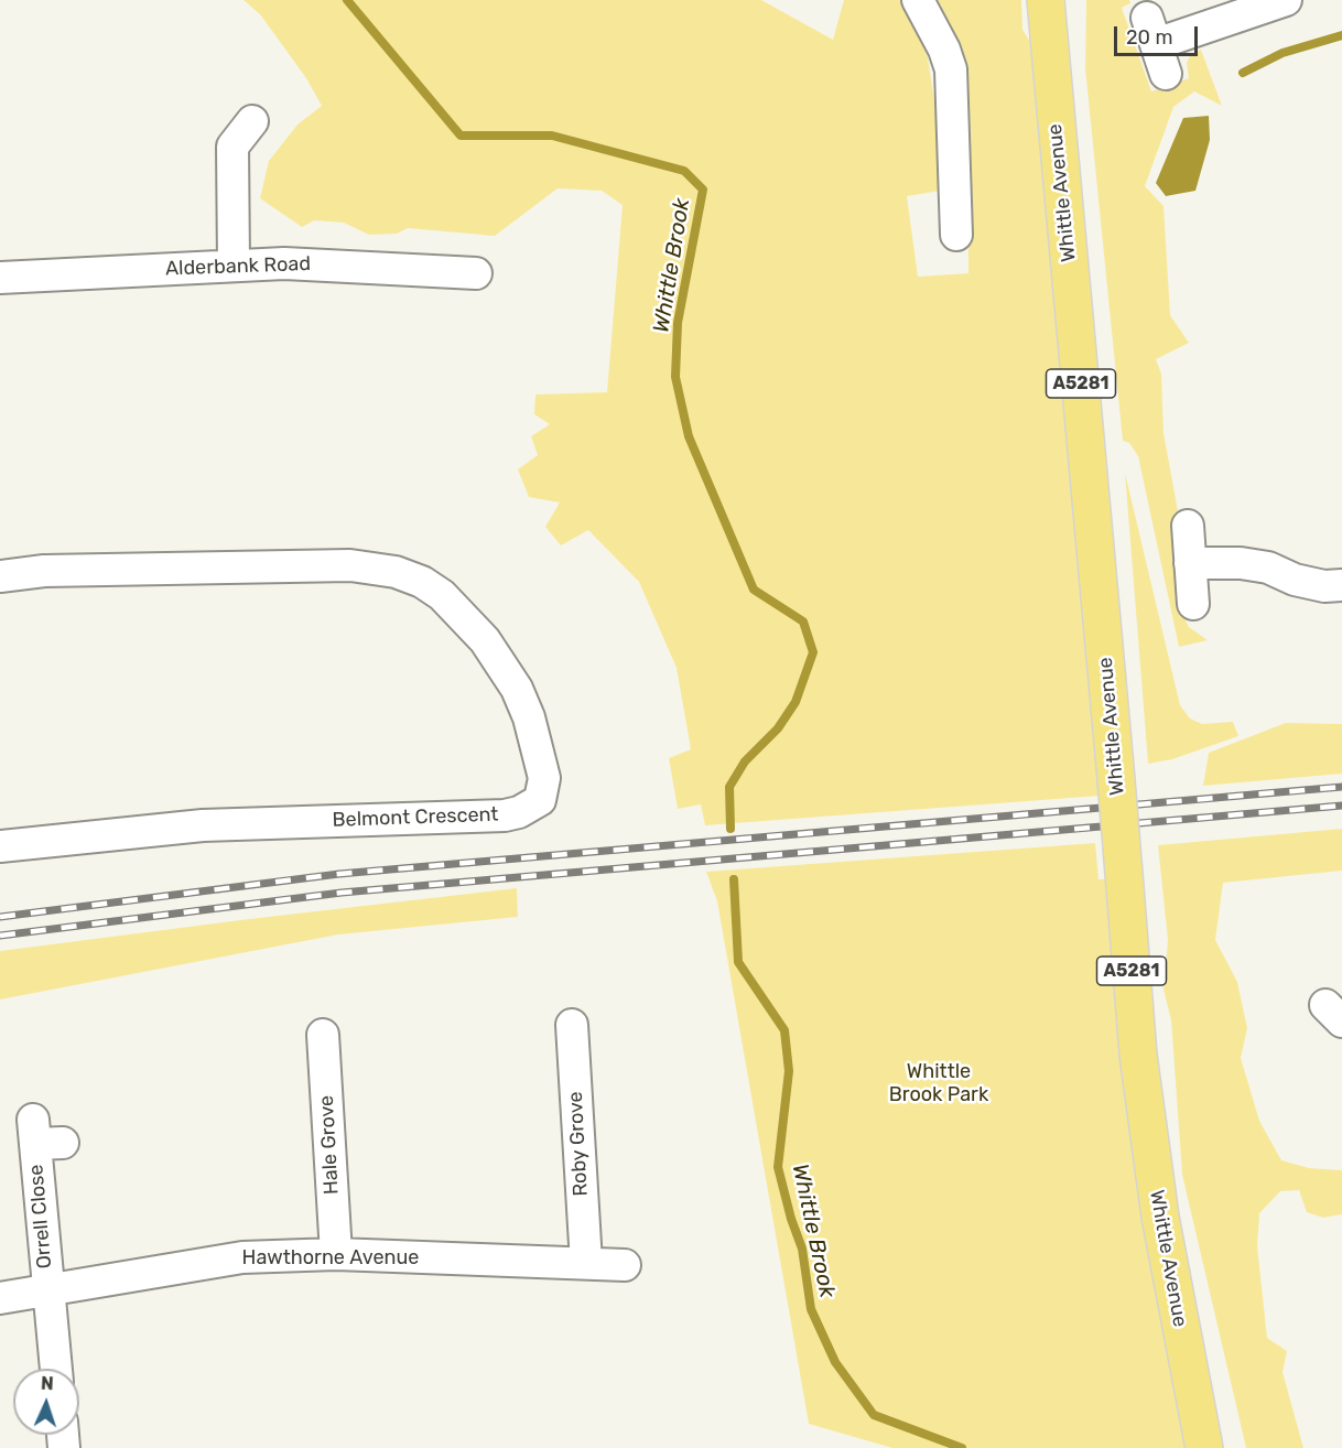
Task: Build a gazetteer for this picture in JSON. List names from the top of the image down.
{
  "streets": {
    "main road": ["Whittle Avenue", "A5281"],
    "street": [
      "Alderbank Road",
      "Belmont Crescent",
      "Roby Grove",
      "Hale Grove",
      "Orrell Close",
      "Hawthorne Avenue"
    ]
  },
  "crossings": [
    ["Roby Grove", "Hawthorne Avenue"],
    ["Hale Grove", "Hawthorne Avenue"],
    ["Orrell Close", "Hawthorne Avenue"]
  ],
  "water": ["Whittle Brook"],
  "parks": ["Whittle Brook Park"],
  "scale_bar": "20 m",
  "north": "top"
}
